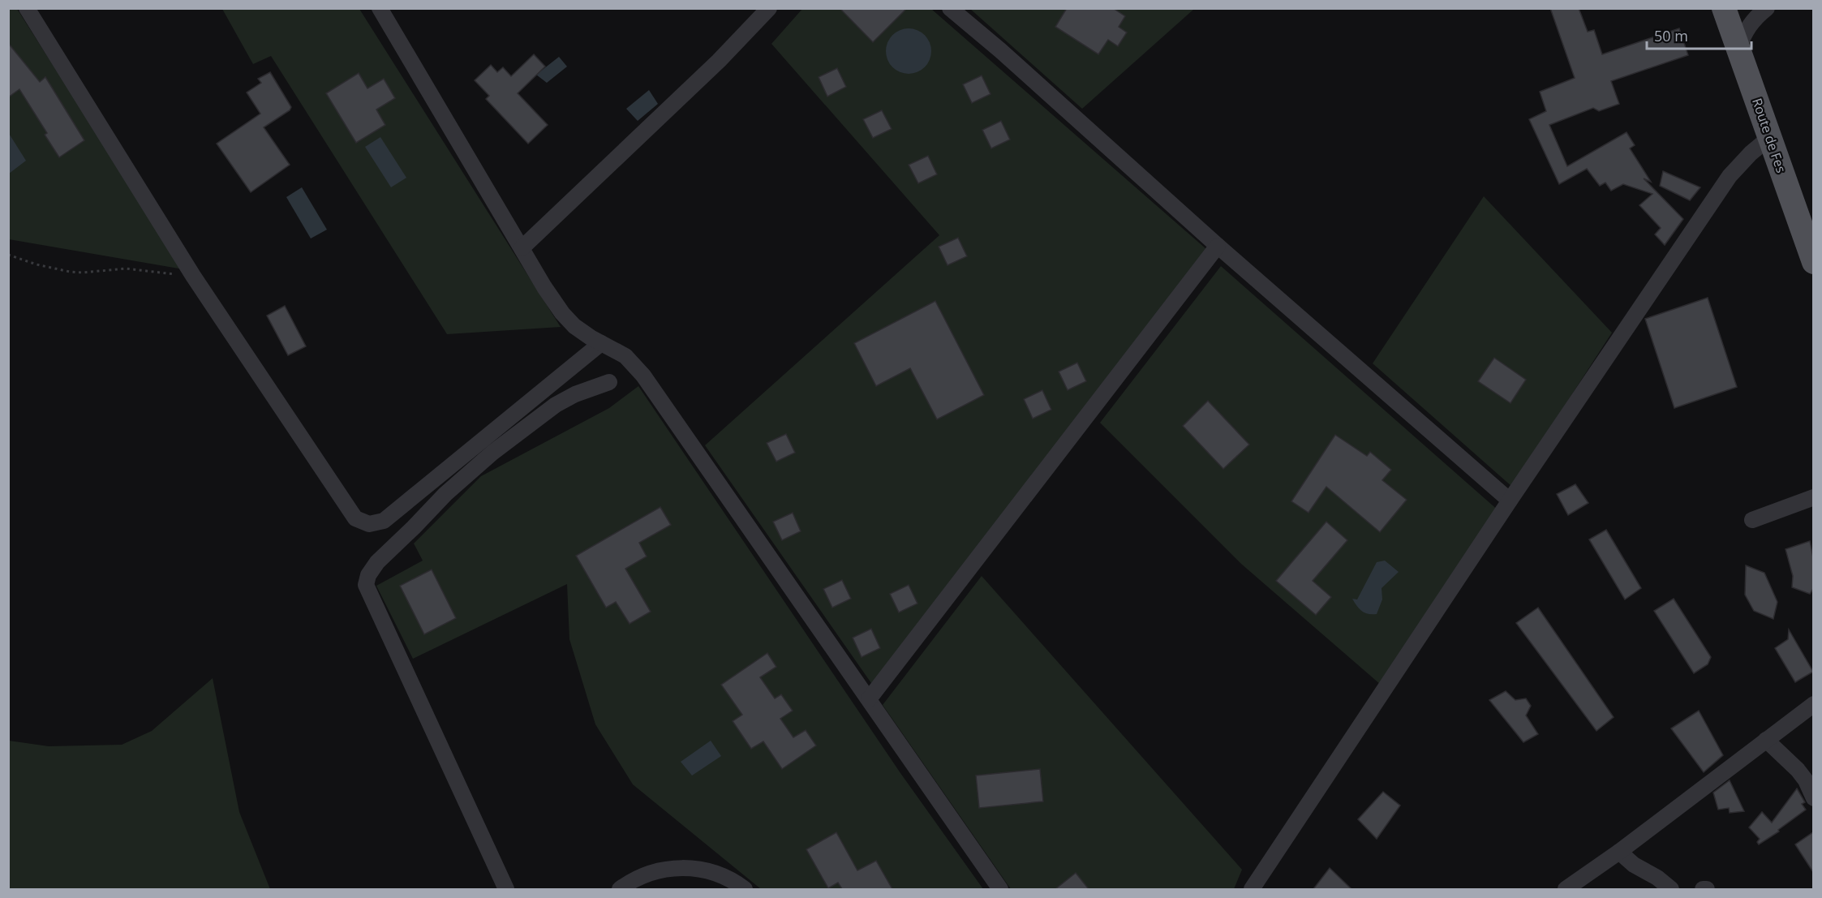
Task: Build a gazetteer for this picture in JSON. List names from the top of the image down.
{
  "streets": {
    "main road": ["Route de Fes"]
  },
  "scale_bar": "50 m"
}
